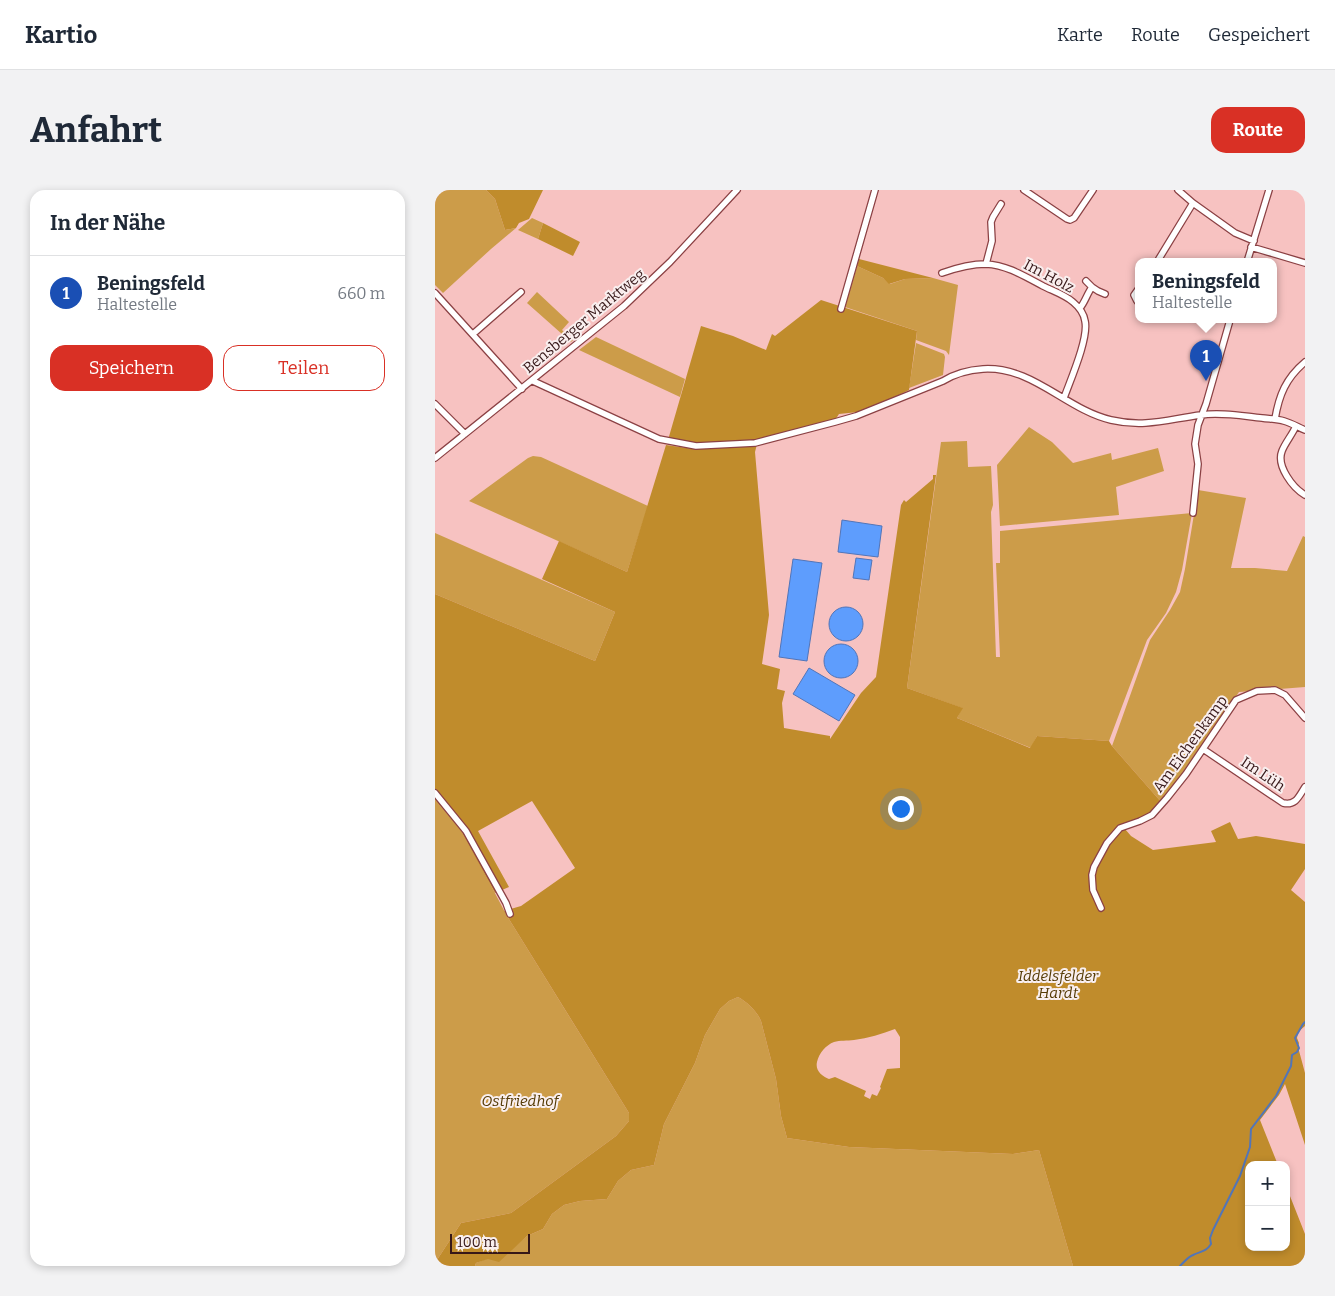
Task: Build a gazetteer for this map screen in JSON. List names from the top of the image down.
{
  "streets": {
    "street": [
      "Im Holz",
      "Bensberger Marktweg",
      "Am Eichenkamp",
      "Im Lüh"
    ]
  },
  "crossings": [
    ["Am Eichenkamp", "Im Lüh"]
  ],
  "parks": ["Iddelsfelder Hardt", "Ostfriedhof"],
  "scale_bar": "100 m",
  "page": {
    "header": "Kartio",
    "nav": ["Karte", "Route", "Gespeichert"],
    "buttons": [
      "Route",
      ["Speichern", "Teilen"]
    ],
    "title": "Anfahrt",
    "heading": "In der Nähe",
    "list": [
      {
        "mark": "1",
        "name": "Beningsfeld",
        "note": "Haltestelle",
        "value": "660 m"
      }
    ],
    "popup": ["Beningsfeld", "Haltestelle"],
    "pins": "1",
    "map_buttons": ["+", "−"],
    "scale": "100 m"
  }
}
